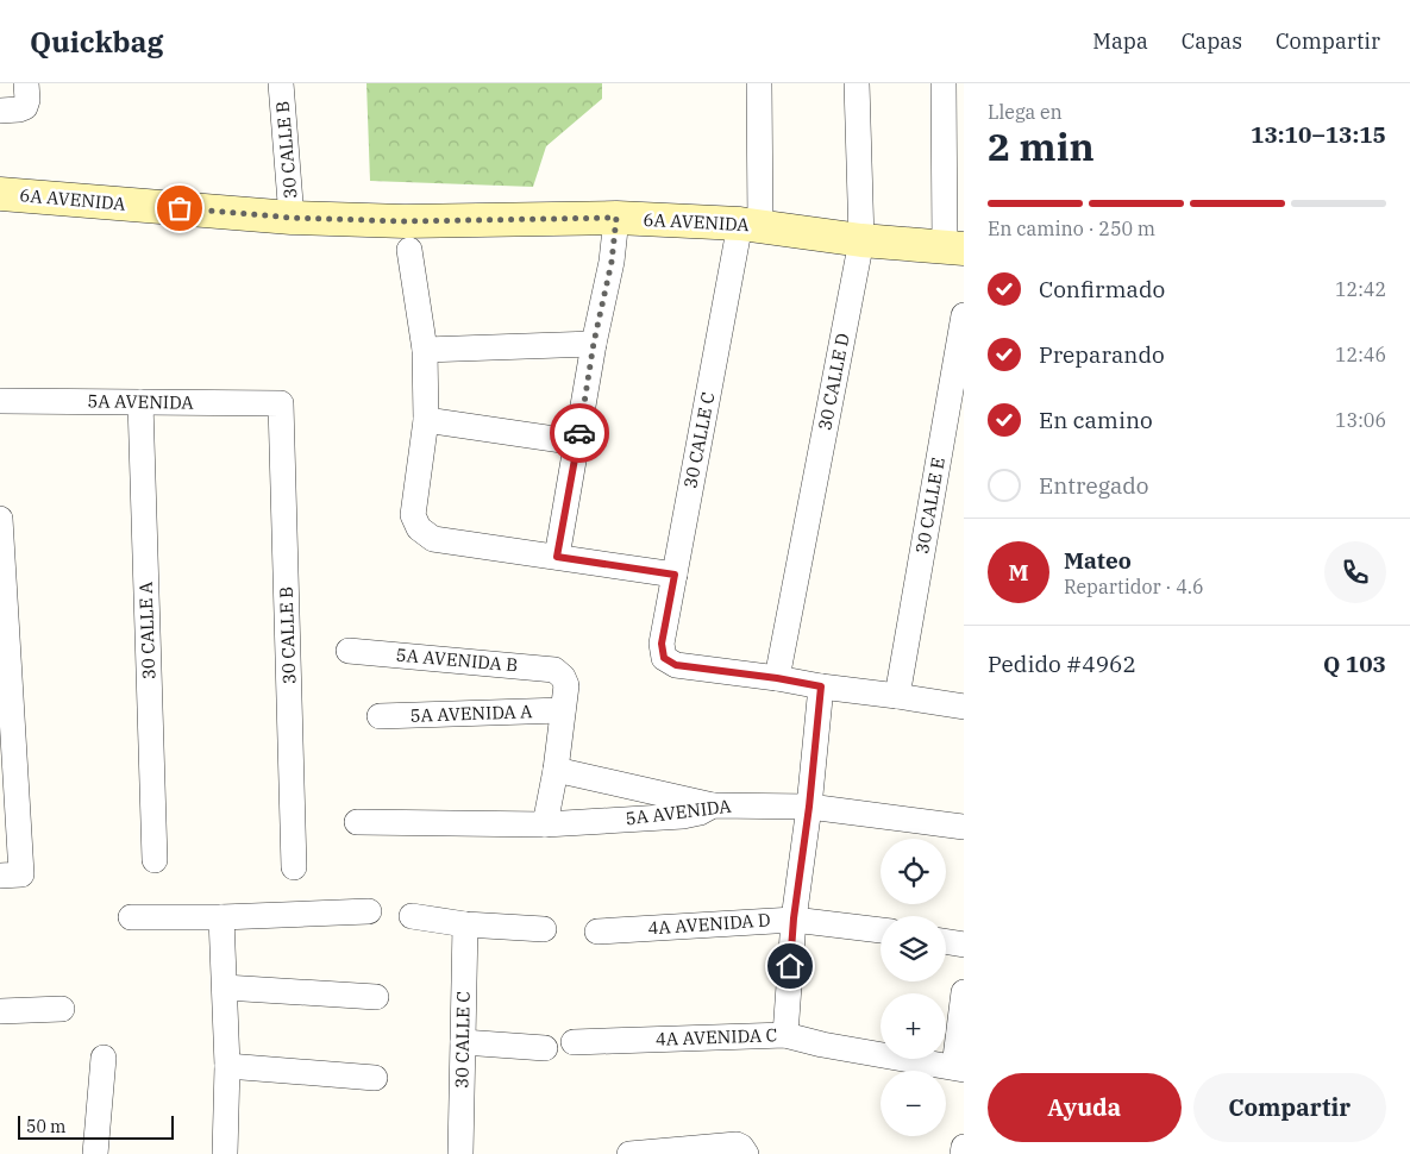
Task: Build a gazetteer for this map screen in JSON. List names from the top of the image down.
{
  "streets": {
    "street": [
      "30 CALLE B",
      "6A AVENIDA",
      "30 CALLE D",
      "5A AVENIDA",
      "30 CALLE C",
      "30 CALLE E",
      "30 CALLE A",
      "5A AVENIDA B",
      "5A AVENIDA A",
      "4A AVENIDA D",
      "4A AVENIDA C"
    ]
  },
  "crossings": [
    ["30 CALLE B", "6A AVENIDA"],
    ["30 CALLE B", "5A AVENIDA"],
    ["6A AVENIDA", "30 CALLE D"],
    ["6A AVENIDA", "30 CALLE C"],
    ["30 CALLE D", "30 CALLE C"],
    ["5A AVENIDA", "30 CALLE A"],
    ["5A AVENIDA B", "5A AVENIDA A"]
  ],
  "scale_bar": "50 m",
  "page": {
    "header": "Quickbag",
    "nav": ["Mapa", "Capas", "Compartir"],
    "heading": ["2 min", "Llega en", "13:10–13:15"],
    "panel": [
      "Mateo",
      "Repartidor · 4.6",
      "Pedido #4962",
      "Q 103"
    ],
    "bar": "En camino · 250 m",
    "list": [
      ["Confirmado", "12:42"],
      ["Preparando", "12:46"],
      ["En camino", "13:06"],
      "Entregado"
    ],
    "round": "M",
    "map_buttons": ["+", "−"],
    "buttons": ["Ayuda", "Compartir"],
    "scale": "50 m"
  }
}
